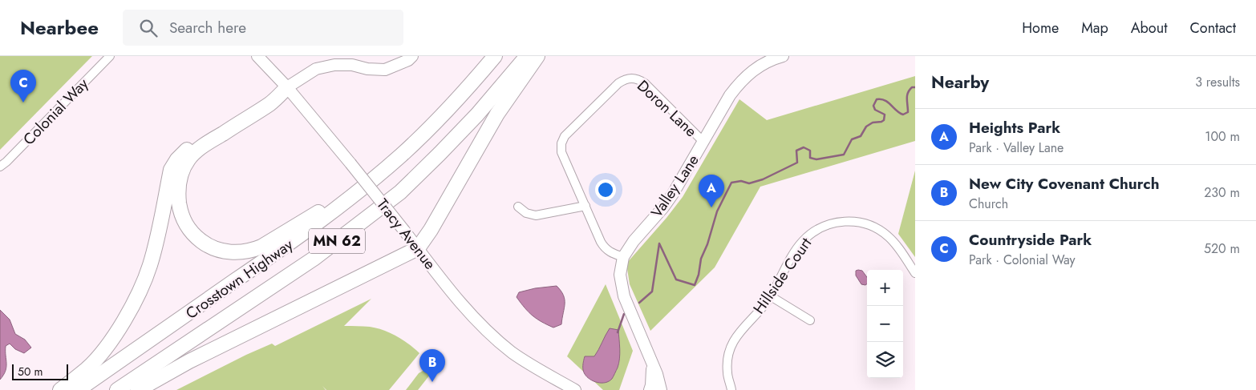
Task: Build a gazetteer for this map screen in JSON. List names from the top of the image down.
{
  "streets": {
    "highway": ["MN 62", "Crosstown Highway"],
    "street": [
      "Doron Lane",
      "Colonial Way",
      "Valley Lane",
      "Tracy Avenue",
      "Hillside Court"
    ]
  },
  "crossings": [
    ["Doron Lane", "Valley Lane"]
  ],
  "scale_bar": "50 m",
  "page": {
    "header": "Nearbee",
    "search": "Search here",
    "nav": [
      "Home",
      "Map",
      "About",
      "Contact"
    ],
    "heading": ["Nearby", "3 results"],
    "pins": ["C", "A", "B"],
    "list": [
      {
        "mark": "A",
        "name": "Heights Park",
        "note": "Park · Valley Lane",
        "value": "100 m"
      },
      {
        "mark": "B",
        "name": "New City Covenant Church",
        "note": "Church",
        "value": "230 m"
      },
      {
        "mark": "C",
        "name": "Countryside Park",
        "note": "Park · Colonial Way",
        "value": "520 m"
      }
    ],
    "map_buttons": ["+", "−"],
    "scale": "50 m"
  }
}
